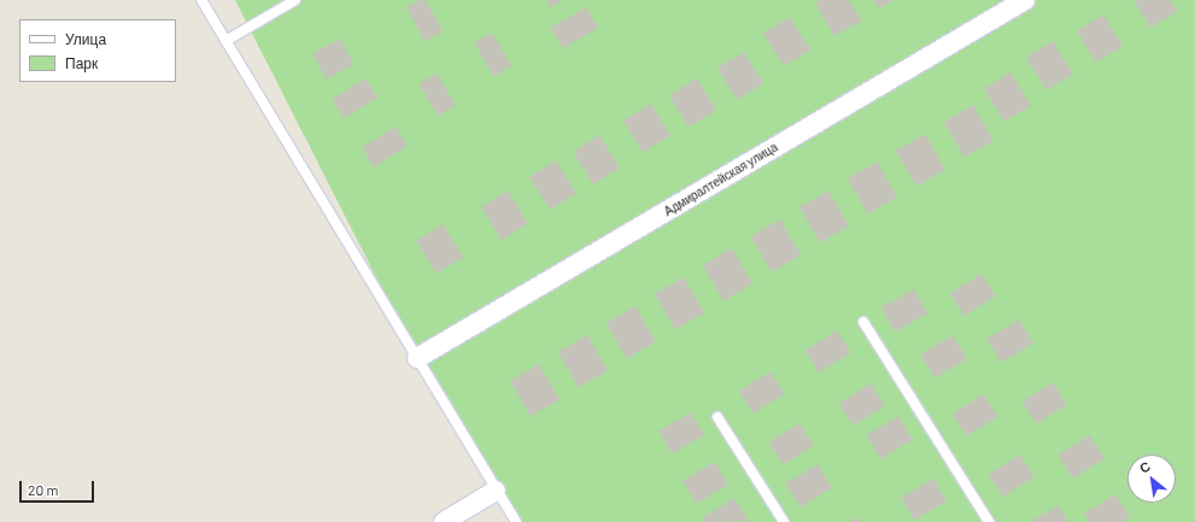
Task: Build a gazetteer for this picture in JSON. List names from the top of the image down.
{
  "streets": {
    "street": ["Адмиралтейская улица"]
  },
  "legend": ["Улица", "Парк"],
  "scale_bar": "20 m",
  "north": "top left"
}
